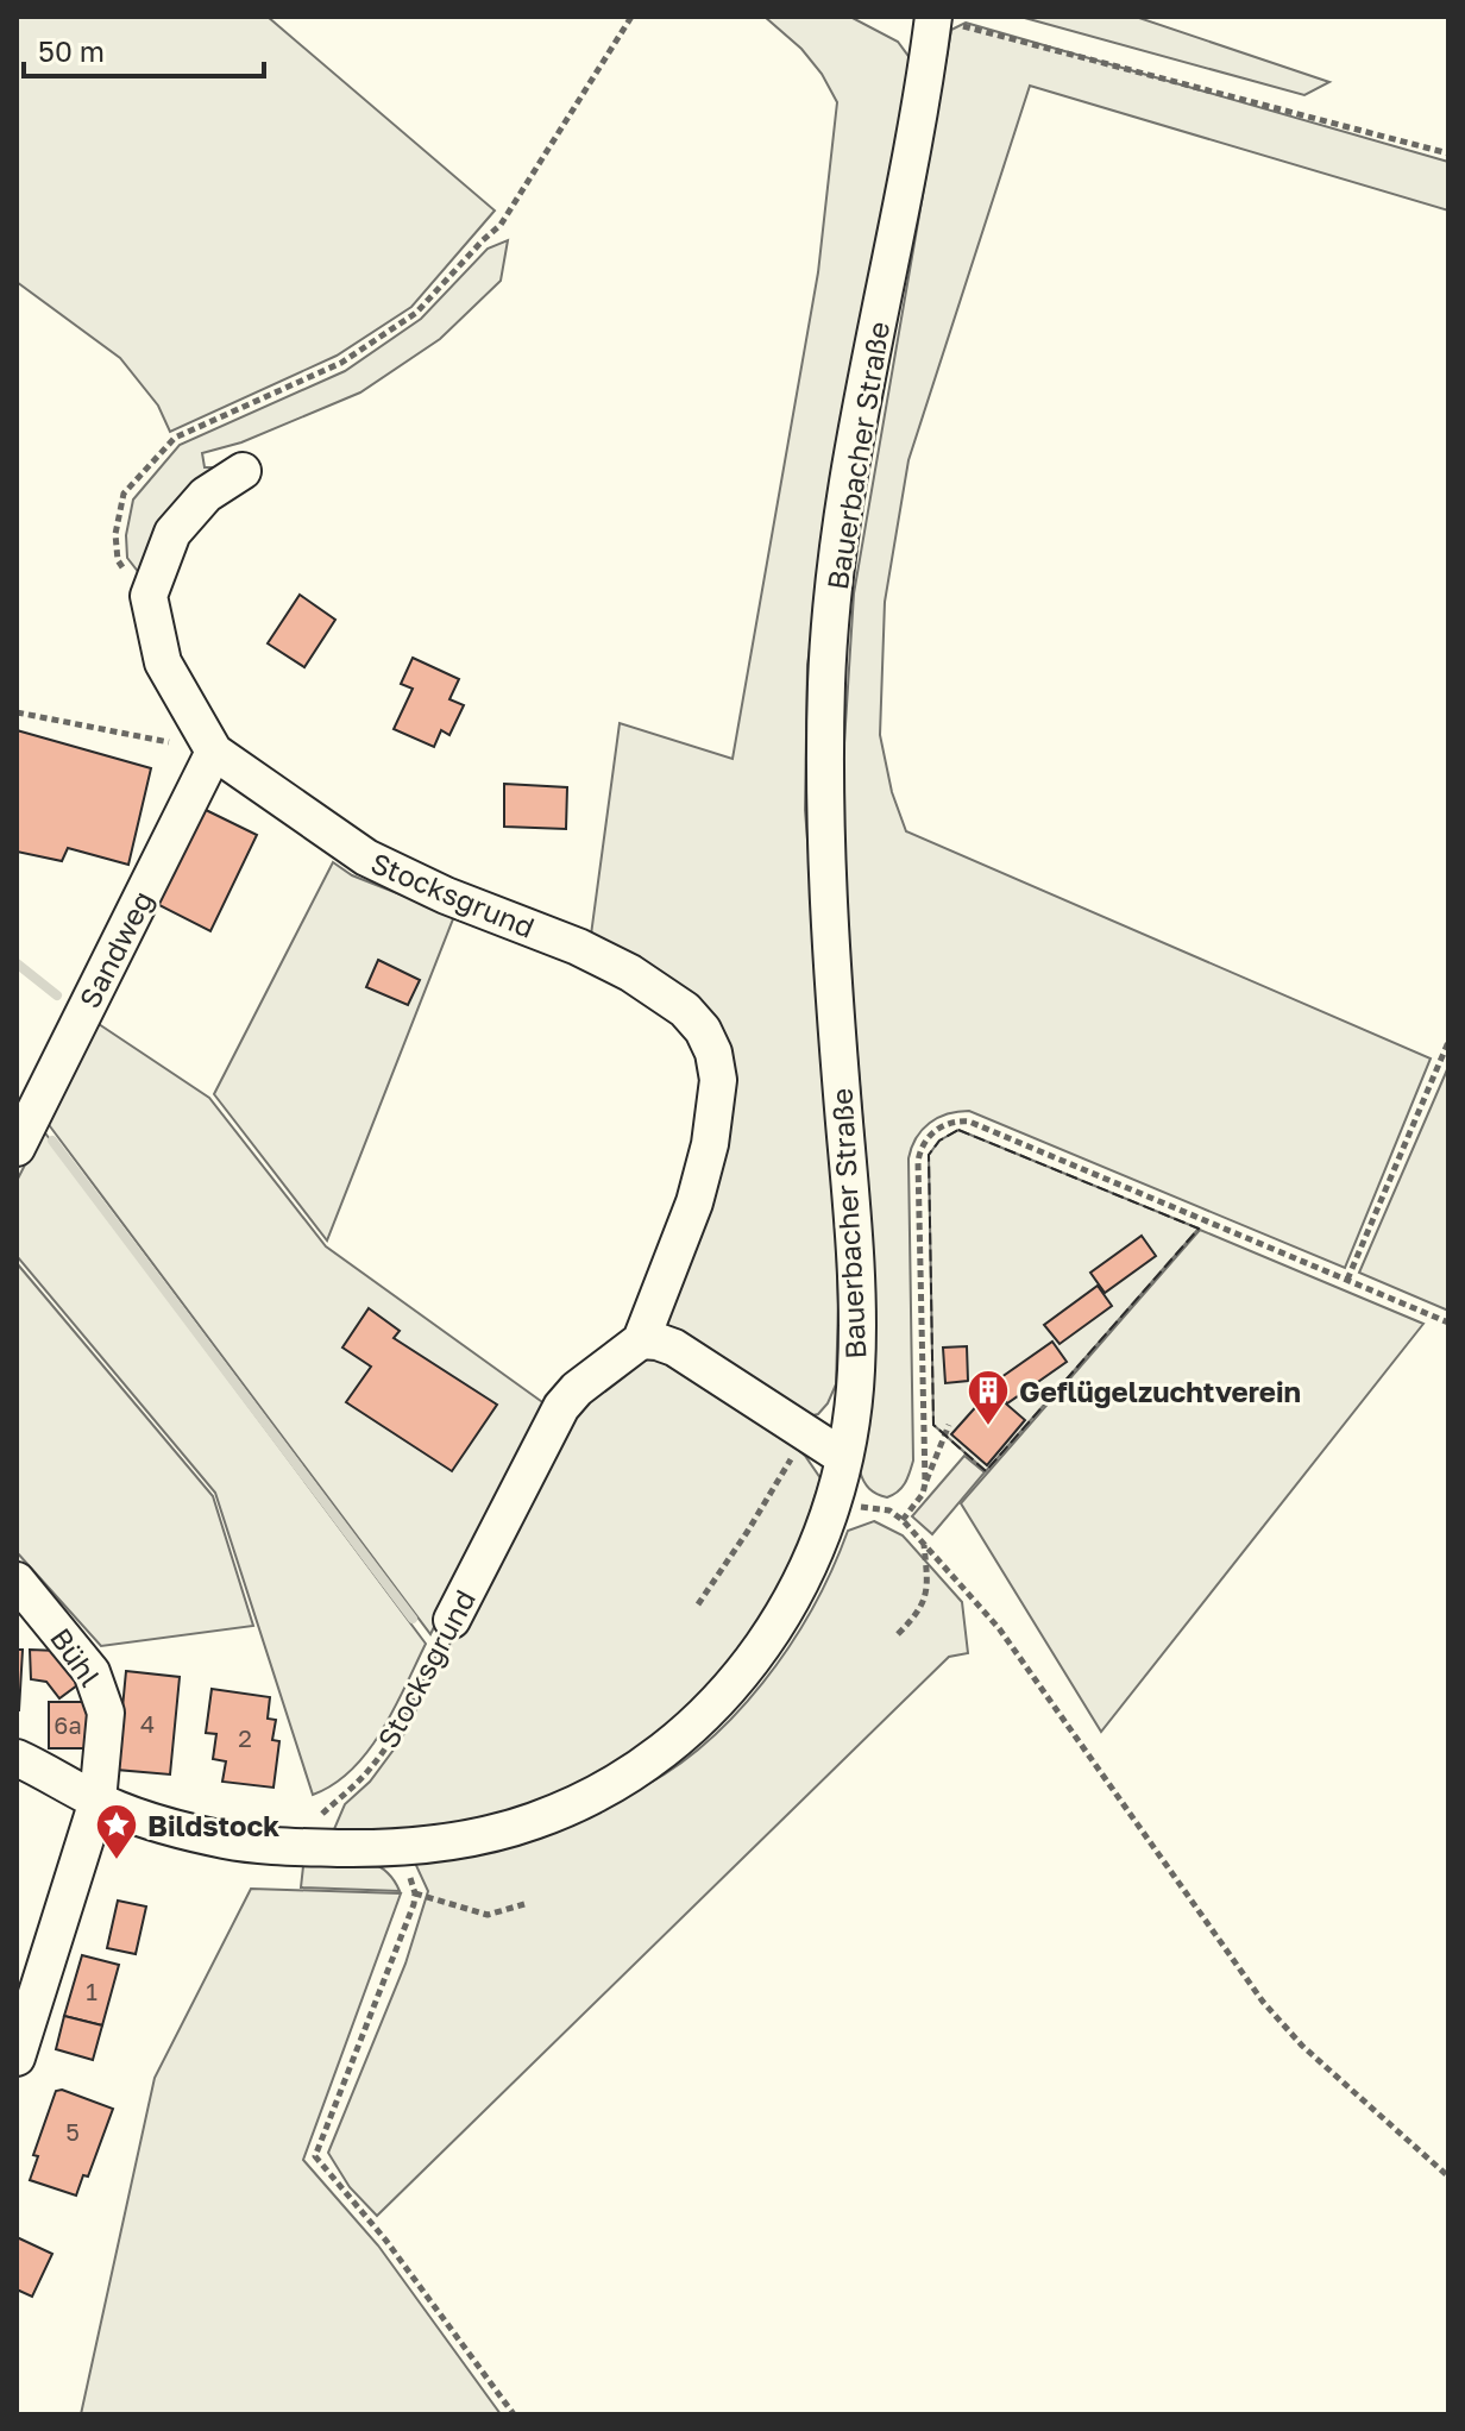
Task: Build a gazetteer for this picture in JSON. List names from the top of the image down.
{
  "streets": {
    "street": [
      "Bauerbacher Straße",
      "Stocksgrund",
      "Sandweg",
      "Bühl"
    ]
  },
  "crossings": [
    ["Bauerbacher Straße", "Stocksgrund"],
    ["Bauerbacher Straße", "Bühl"],
    ["Stocksgrund", "Sandweg"]
  ],
  "places": {
    "building": ["Geflügelzuchtverein"],
    "place": ["Bildstock"]
  },
  "house_numbers": [
    "4",
    "6a",
    "2",
    "1",
    "5"
  ],
  "scale_bar": "50 m"
}
